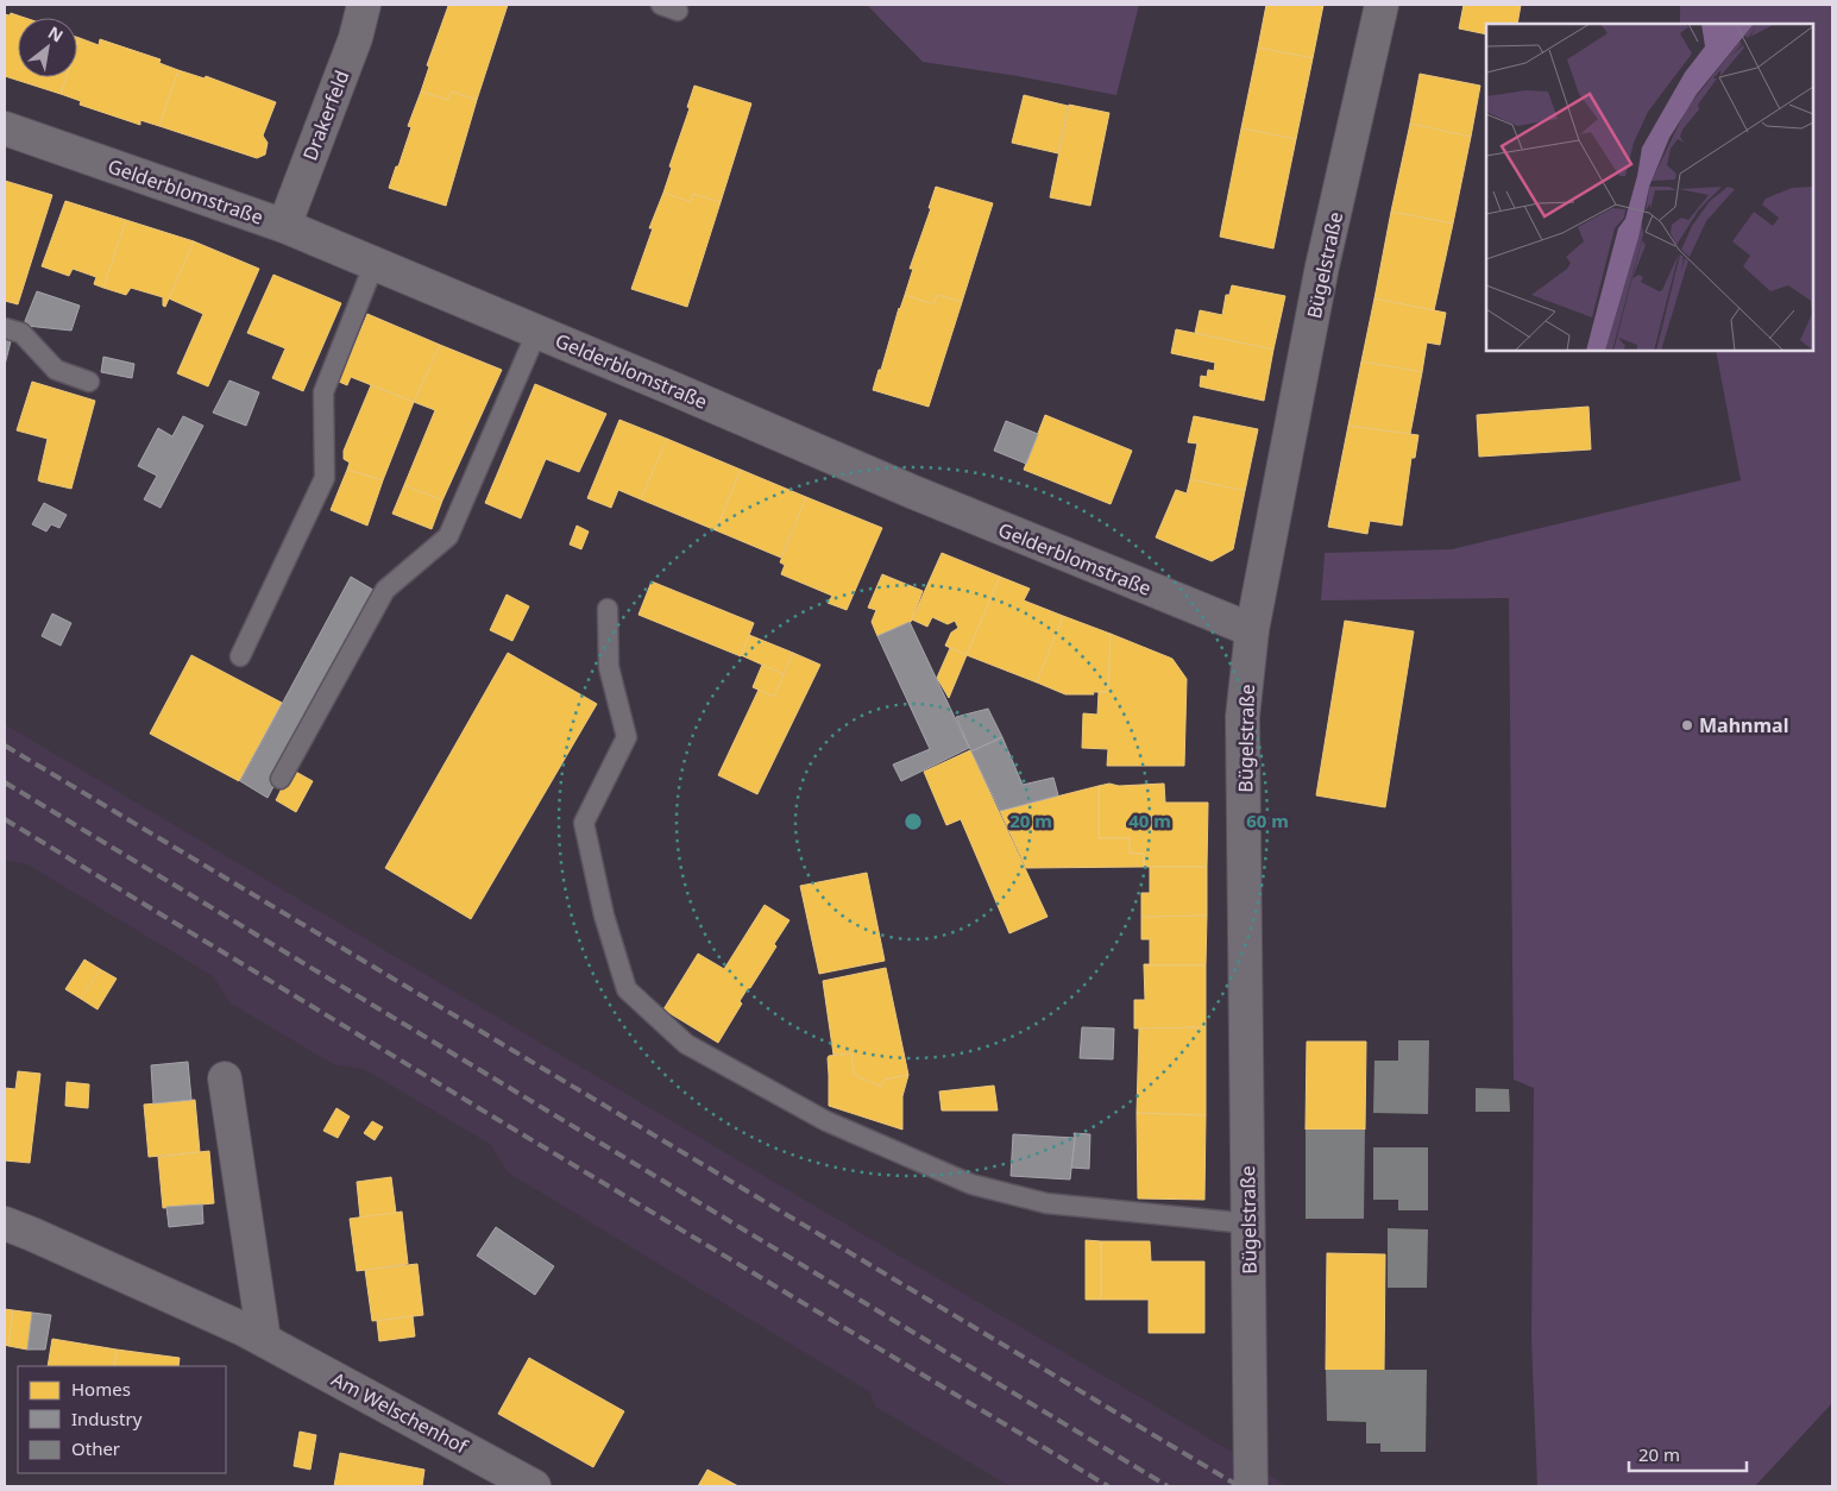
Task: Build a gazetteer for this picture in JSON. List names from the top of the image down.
{
  "streets": {
    "street": [
      "Drakerfeld",
      "Gelderblomstraße",
      "Bügelstraße",
      "Am Welschenhof"
    ]
  },
  "crossings": [
    ["Drakerfeld", "Gelderblomstraße"],
    ["Gelderblomstraße", "Bügelstraße"]
  ],
  "places": ["Mahnmal"],
  "legend": ["Homes", "Industry", "Other"],
  "scale_bar": "20 m",
  "north": "top right",
  "rings": ["20 m", "40 m", "60 m"]
}
